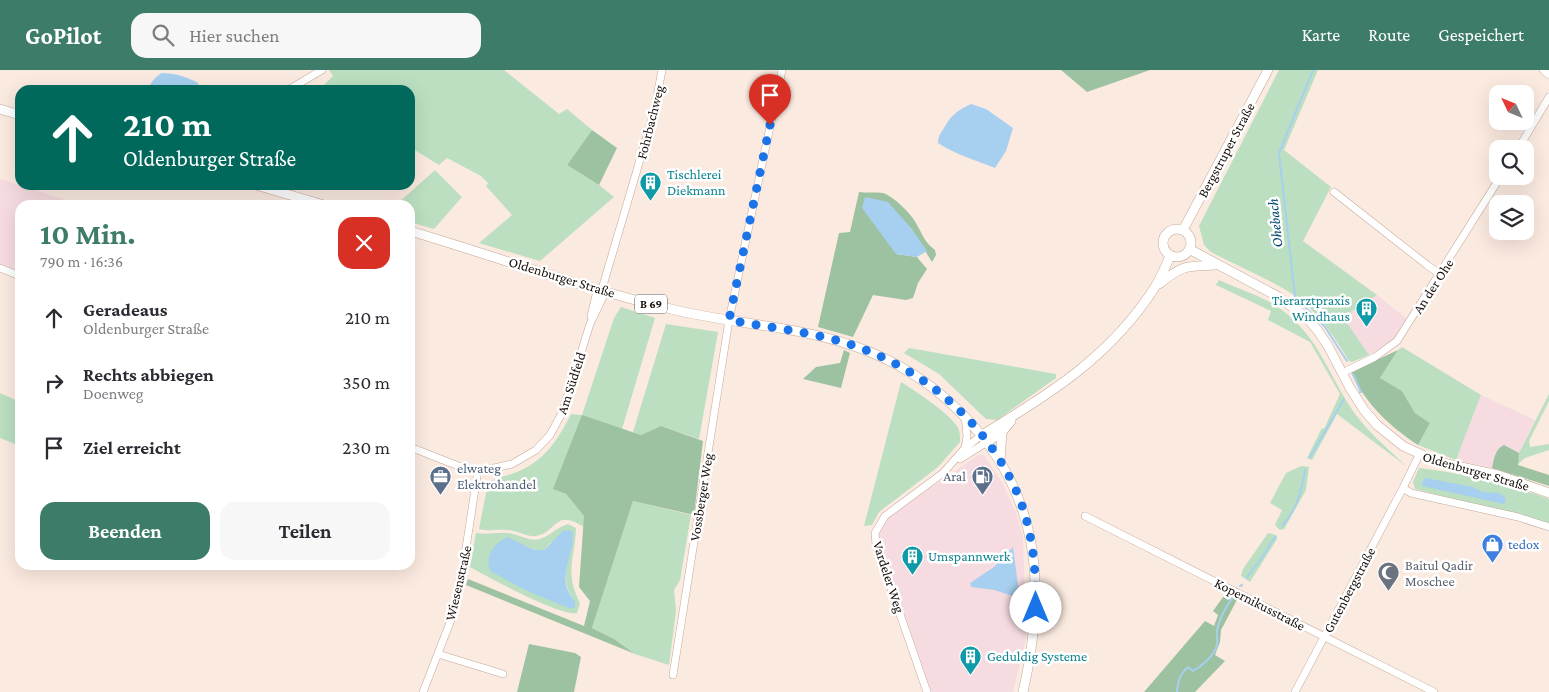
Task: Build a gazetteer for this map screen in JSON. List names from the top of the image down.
{
  "streets": {
    "main road": ["Bergstruper Straße", "Oldenburger Straße", "B 69"],
    "street": [
      "Fohrbachweg",
      "An der Ohe",
      "Am Südfeld",
      "Vossberger Weg",
      "Vardeler Weg",
      "Wiesenstraße",
      "Gutenbergstraße",
      "Kopernikusstraße"
    ]
  },
  "crossings": [
    ["Fohrbachweg", "Oldenburger Straße"],
    ["Fohrbachweg", "Am Südfeld"],
    ["Bergstruper Straße", "Oldenburger Straße"],
    ["Oldenburger Straße", "An der Ohe"],
    ["Oldenburger Straße", "B 69"],
    ["Oldenburger Straße", "Am Südfeld"],
    ["Oldenburger Straße", "Vossberger Weg"],
    ["Oldenburger Straße", "Vardeler Weg"],
    ["Oldenburger Straße", "Gutenbergstraße"],
    ["B 69", "Vardeler Weg"],
    ["Am Südfeld", "Wiesenstraße"],
    ["Gutenbergstraße", "Kopernikusstraße"]
  ],
  "water": ["Ohebach"],
  "places": {
    "building": [
      "Tischlerei Diekmann",
      "Tierarztpraxis Windhaus",
      "Umspannwerk",
      "Geduldig Systeme"
    ],
    "office": ["elwateg Elektrohandel"],
    "fuel station": ["Aral"],
    "shop": ["tedox"],
    "mosque": ["Baitul Qadir Moschee"]
  },
  "north": "top left",
  "page": {
    "header": "GoPilot",
    "search": "Hier suchen",
    "nav": ["Karte", "Route", "Gespeichert"],
    "turn": ["210 m", "Oldenburger Straße"],
    "heading": ["10 Min.", "790 m · 16:36"],
    "list": [
      {
        "name": "Geradeaus",
        "note": "Oldenburger Straße",
        "value": "210 m"
      },
      {
        "name": "Rechts abbiegen",
        "note": "Doenweg",
        "value": "350 m"
      },
      {
        "name": "Ziel erreicht",
        "value": "230 m"
      }
    ],
    "buttons": ["Beenden", "Teilen"]
  }
}
